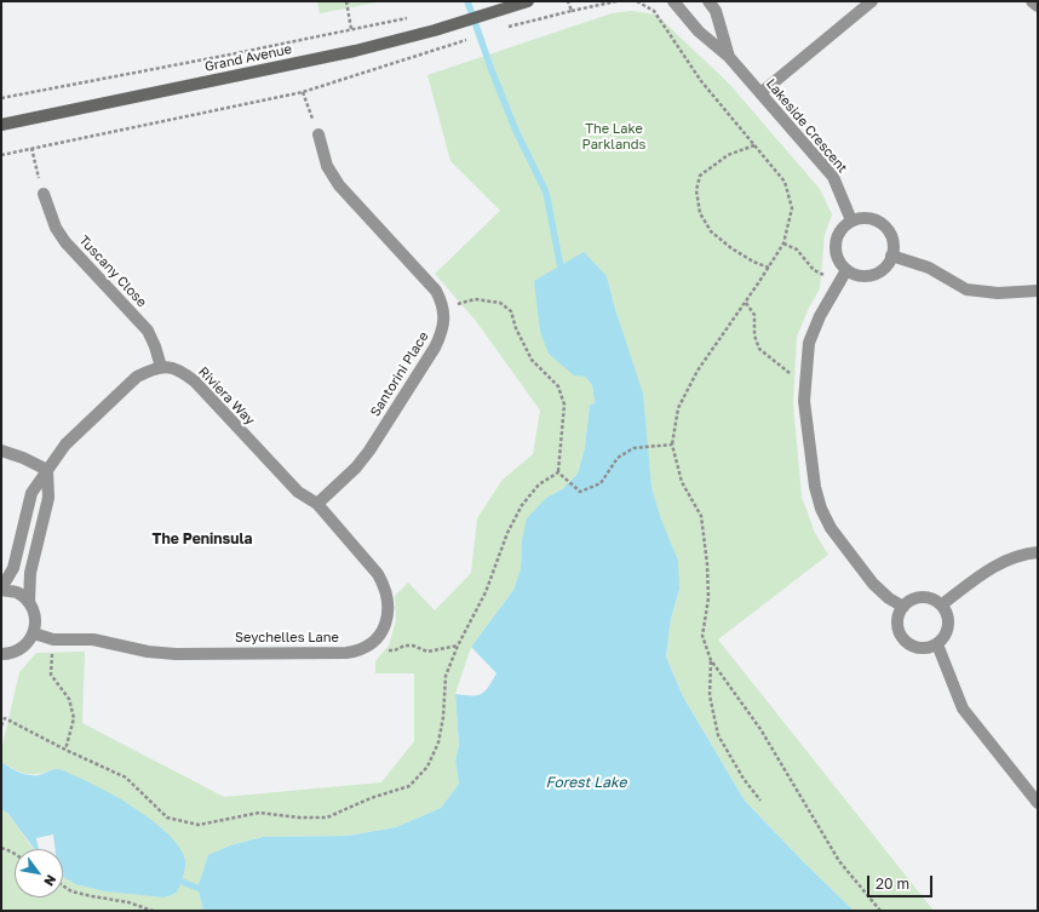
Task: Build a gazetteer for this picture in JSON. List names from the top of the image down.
{
  "streets": {
    "street": [
      "Grand Avenue",
      "Lakeside Crescent",
      "Tuscany Close",
      "Santorini Place",
      "Riviera Way",
      "Seychelles Lane"
    ]
  },
  "crossings": [
    ["Tuscany Close", "Riviera Way"],
    ["Santorini Place", "Riviera Way"],
    ["Santorini Place", "Seychelles Lane"],
    ["Riviera Way", "Seychelles Lane"]
  ],
  "districts": ["The Peninsula"],
  "water": ["Forest Lake"],
  "parks": ["The Lake Parklands"],
  "scale_bar": "20 m",
  "north": "bottom right"
}
